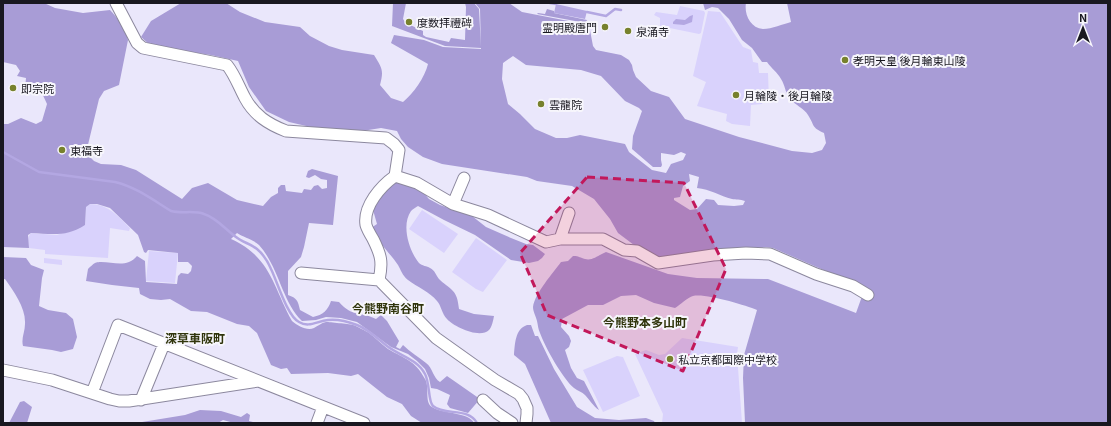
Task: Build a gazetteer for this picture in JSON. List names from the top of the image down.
{
  "districts": ["今熊野南谷町", "今熊野本多山町", "深草車阪町"],
  "places": [
    "度数拝禮碑",
    "霊明殿唐門",
    "泉涌寺",
    "孝明天皇 後月輪東山陵",
    "即宗院",
    "月輪陵・後月輪陵",
    "雲龍院",
    "東福寺",
    "私立京都国際中学校"
  ],
  "north": "top"
}
